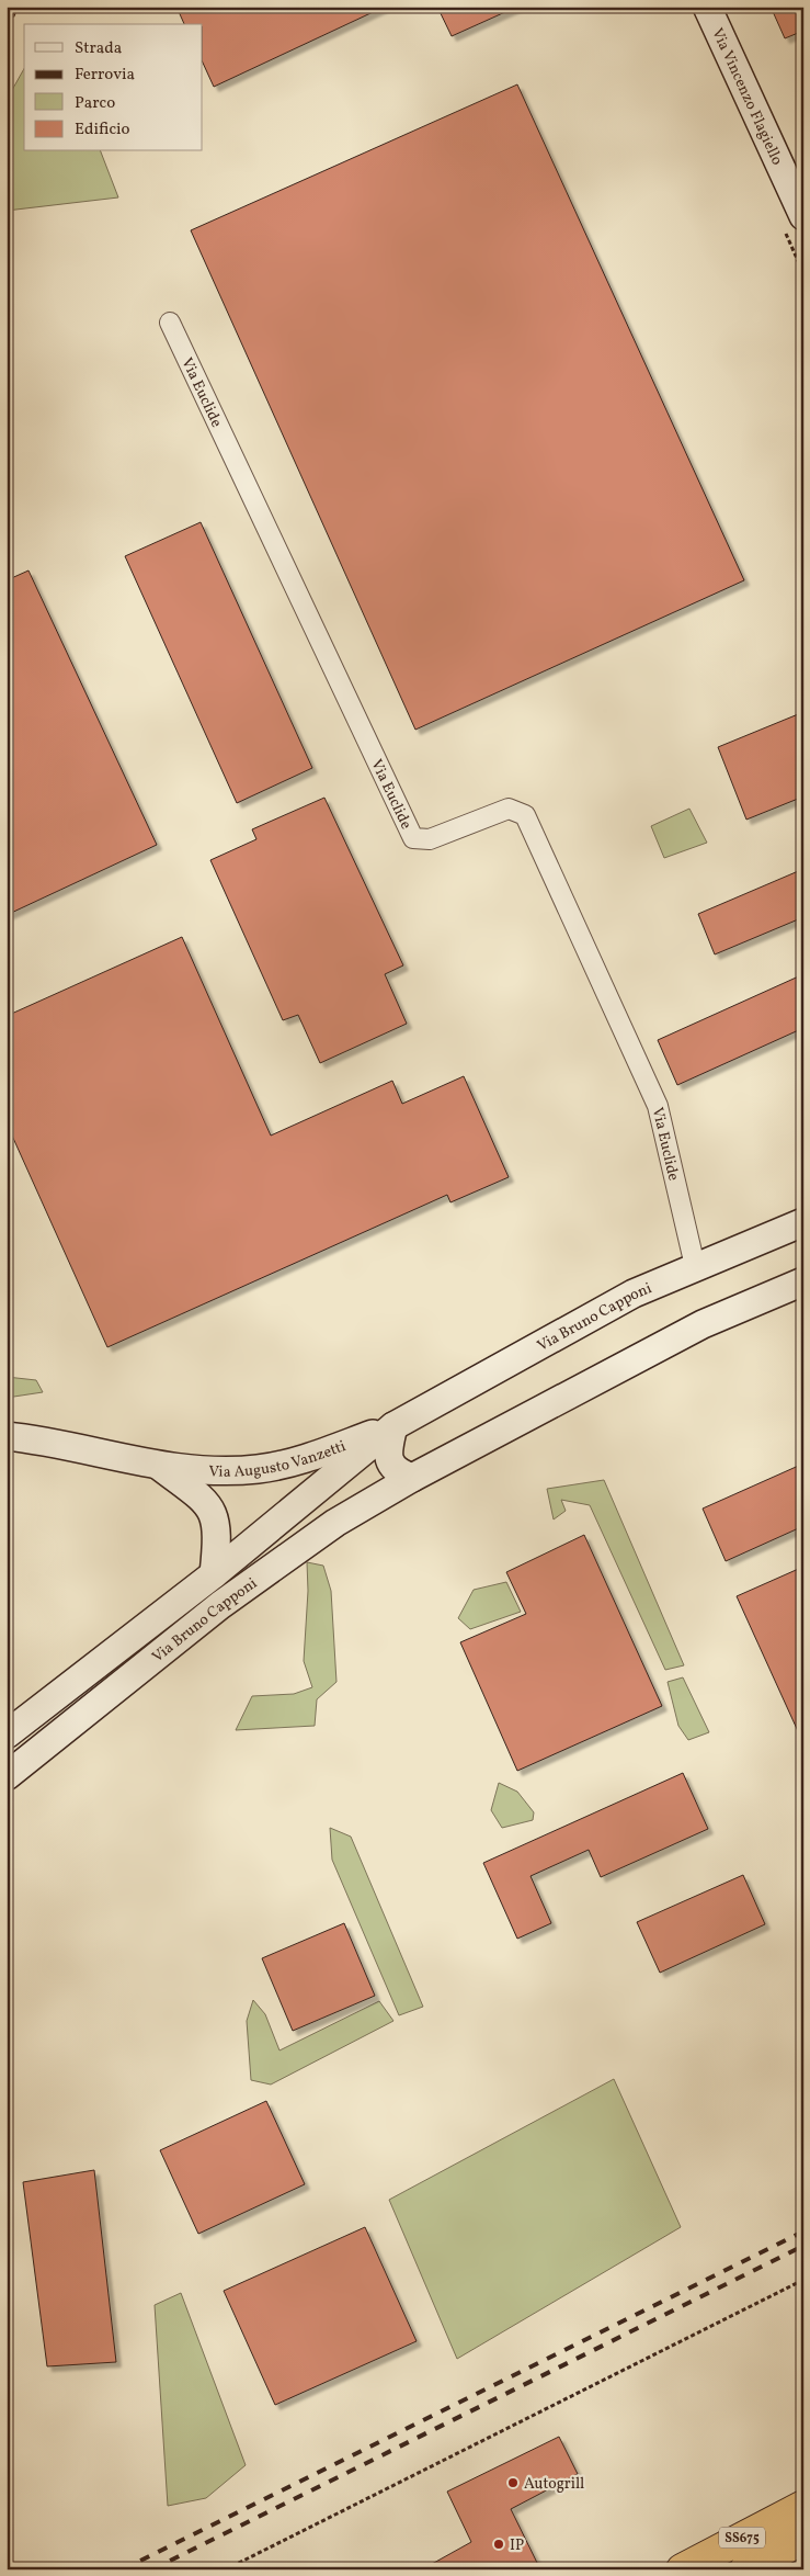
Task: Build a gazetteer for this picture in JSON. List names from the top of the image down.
{
  "streets": {
    "highway": ["SS675"],
    "main road": ["Via Vincenzo Flagiello", "Via Bruno Capponi", "Via Augusto Vanzetti"],
    "street": ["Via Euclide"]
  },
  "crossings": [
    ["Via Euclide", "Via Bruno Capponi"],
    ["Via Bruno Capponi", "Via Augusto Vanzetti"]
  ],
  "places": ["Autogrill", "IP"],
  "legend": [
    "Strada",
    "Ferrovia",
    "Parco",
    "Edificio"
  ]
}
